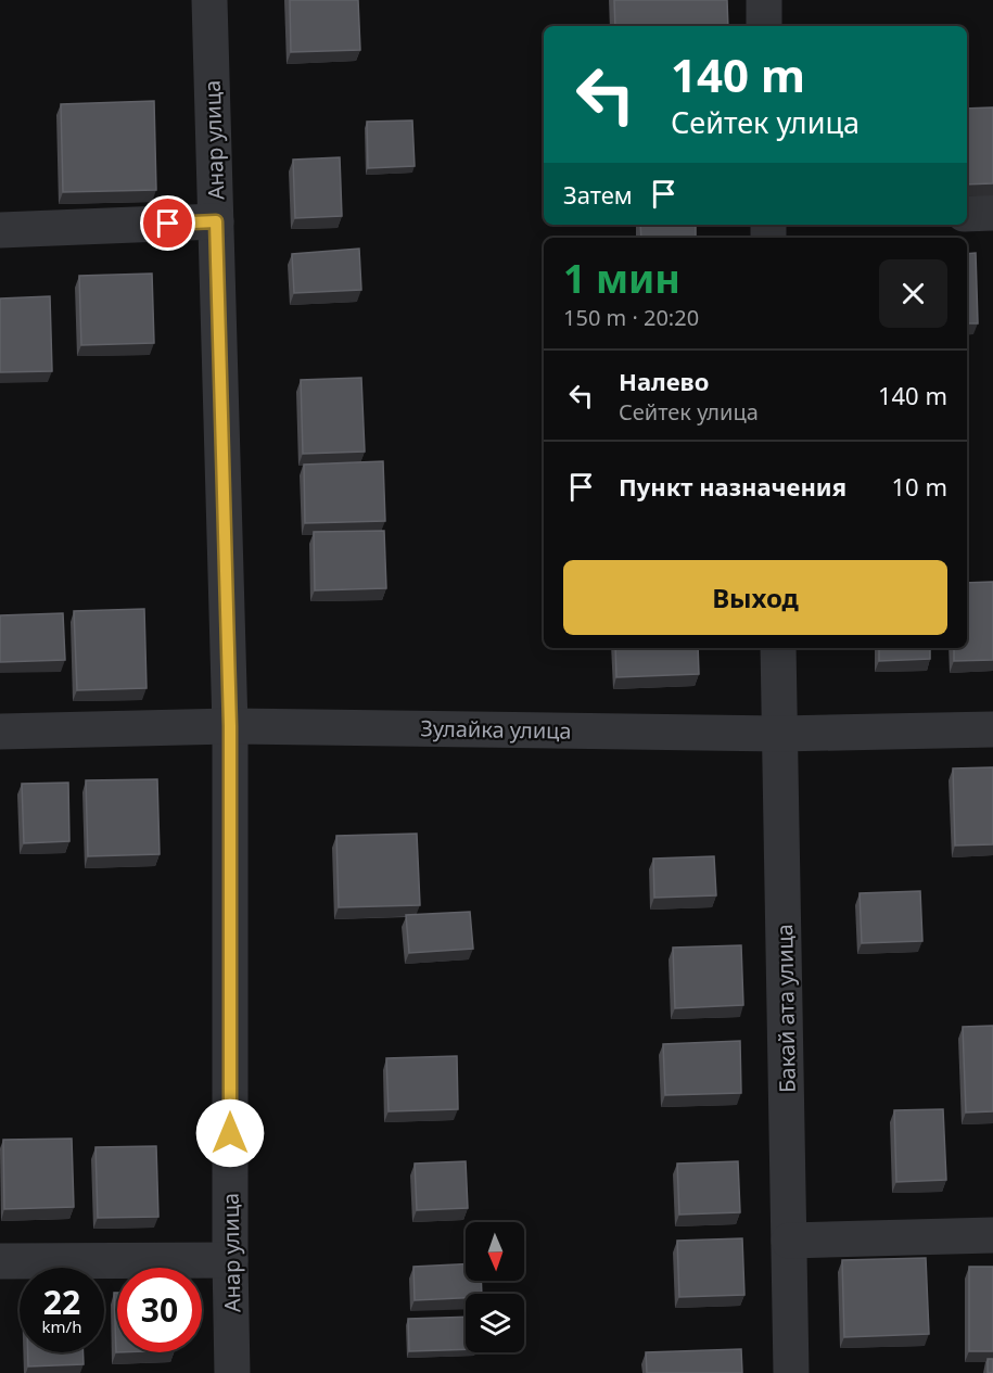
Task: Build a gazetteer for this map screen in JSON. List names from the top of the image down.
{
  "streets": {
    "street": ["Анар улица", "Зулайка улица", "Бакай ата улица"]
  },
  "crossings": [
    ["Анар улица", "Зулайка улица"],
    ["Зулайка улица", "Бакай ата улица"]
  ],
  "north": "bottom",
  "page": {
    "turn": ["140 m", "Сейтек улица"],
    "then": "Затем",
    "heading": ["1 мин", "150 m · 20:20"],
    "list": [
      {
        "name": "Налево",
        "note": "Сейтек улица",
        "value": "140 m"
      },
      {
        "name": "Пункт назначения",
        "value": "10 m"
      }
    ],
    "buttons": "Выход",
    "speed": "22 km/h",
    "limit": "30"
  }
}
